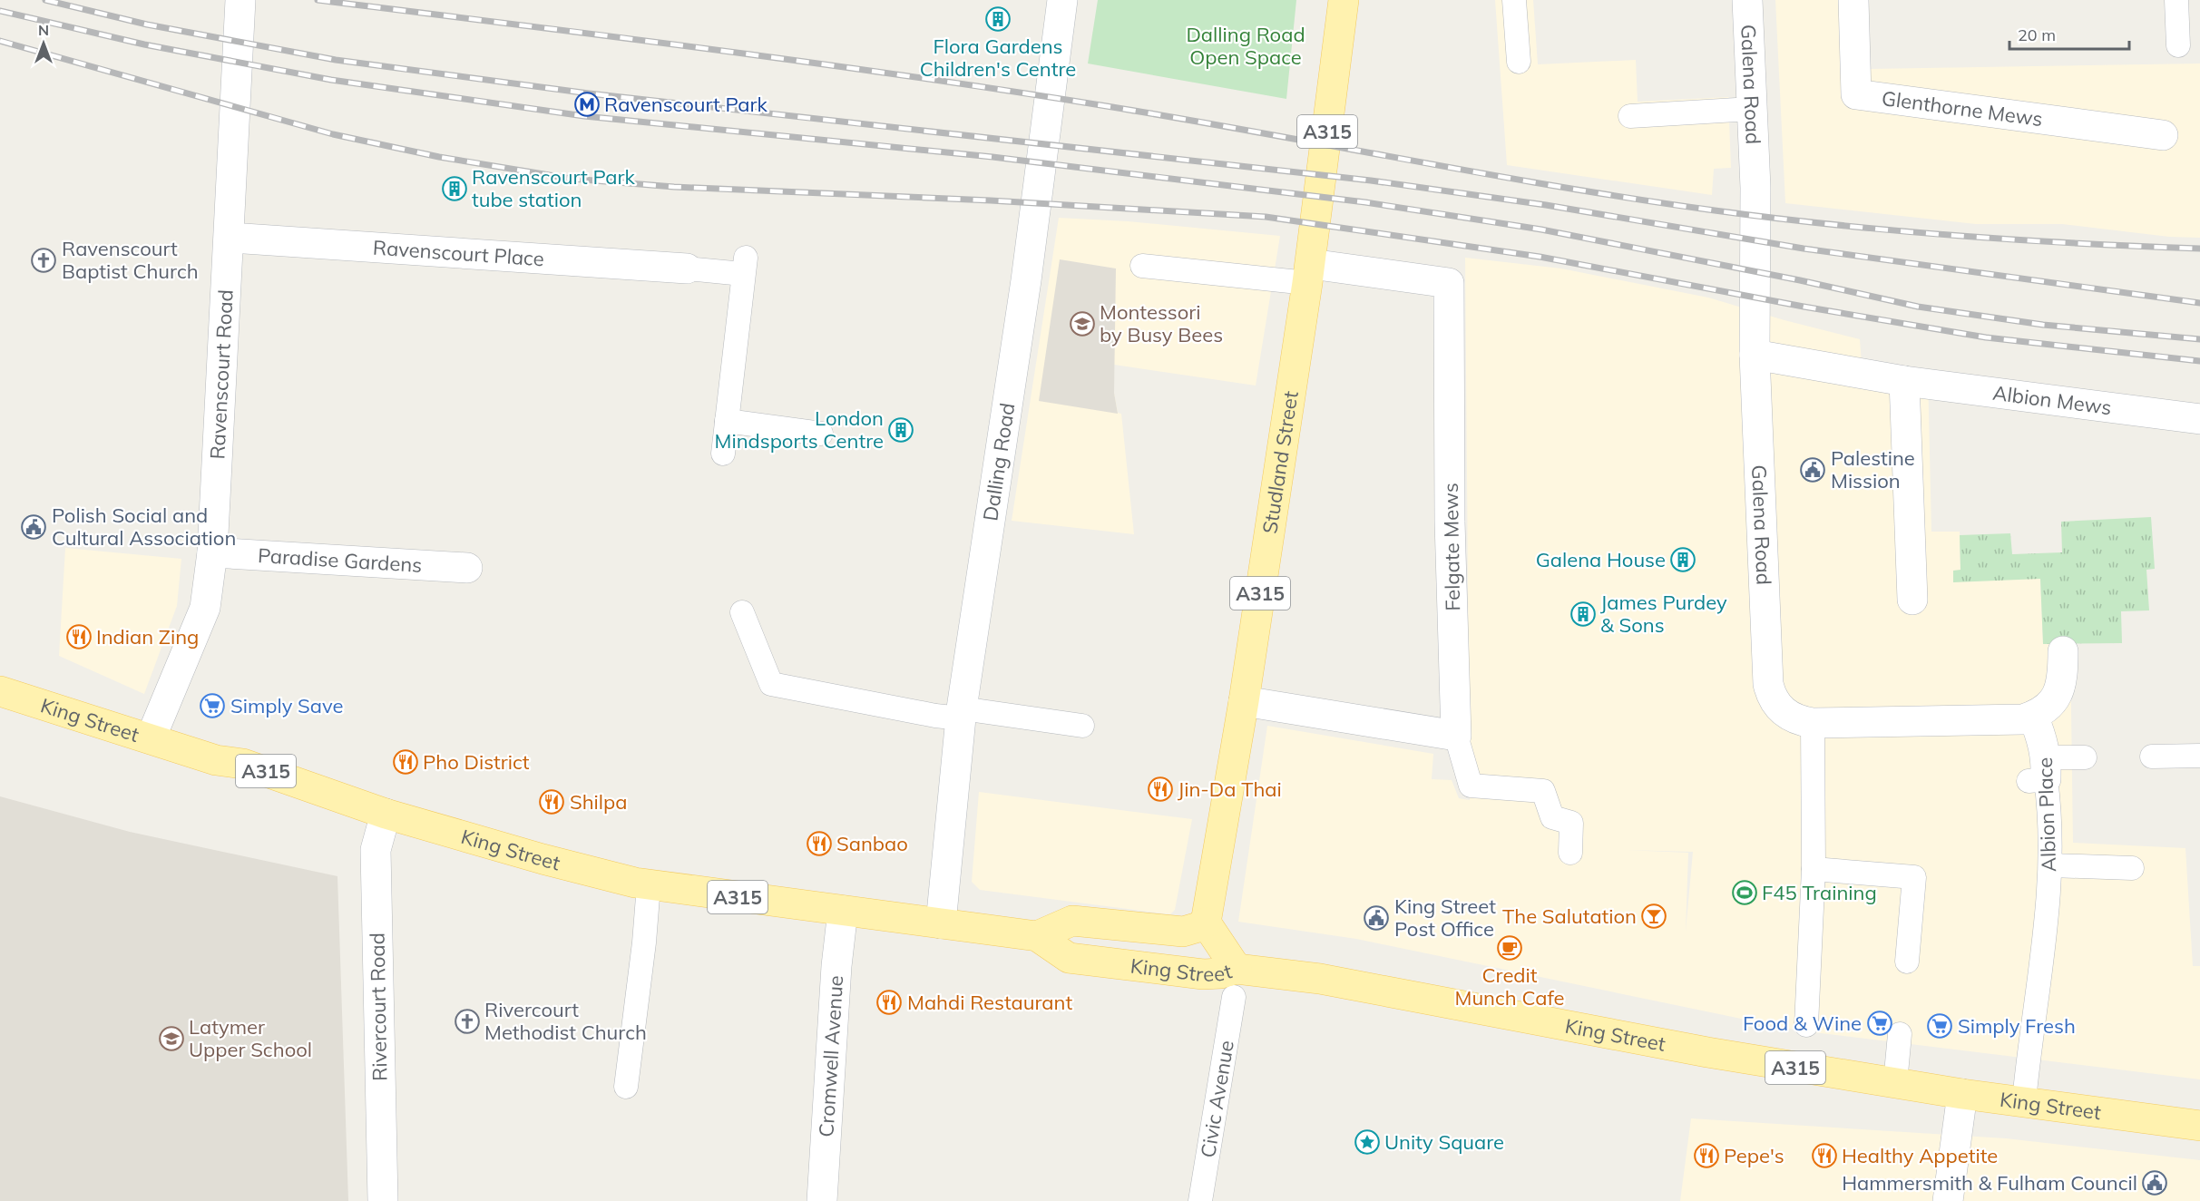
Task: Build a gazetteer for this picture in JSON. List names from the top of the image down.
{
  "streets": {
    "main road": ["A315", "Studland Street", "King Street"],
    "street": [
      "Galena Road",
      "Glenthorne Mews",
      "Ravenscourt Place",
      "Ravenscourt Road",
      "Albion Mews",
      "Dalling Road",
      "Felgate Mews",
      "Paradise Gardens",
      "Albion Place",
      "Rivercourt Road",
      "Cromwell Avenue"
    ],
    "lane": ["Civic Avenue"]
  },
  "crossings": [
    ["Galena Road", "Albion Mews"],
    ["Ravenscourt Place", "Ravenscourt Road"],
    ["Ravenscourt Road", "Paradise Gardens"],
    ["Ravenscourt Road", "King Street"],
    ["Dalling Road", "King Street"],
    ["Studland Street", "Felgate Mews"],
    ["Studland Street", "King Street"],
    ["King Street", "Albion Place"],
    ["King Street", "Rivercourt Road"],
    ["King Street", "Cromwell Avenue"],
    ["King Street", "Civic Avenue"]
  ],
  "parks": ["Dalling Road Open Space"],
  "places": {
    "building": [
      "Flora Gardens Children's Centre",
      "Ravenscourt Park tube station",
      "London Mindsports Centre",
      "Galena House",
      "James Purdey & Sons"
    ],
    "metro station": ["Ravenscourt Park"],
    "church": ["Ravenscourt Baptist Church", "Rivercourt Methodist Church"],
    "school or university": ["Montessori by Busy Bees", "Latymer Upper School"],
    "public building": [
      "Palestine Mission",
      "Polish Social and Cultural Association",
      "King Street Post Office",
      "Hammersmith & Fulham Council"
    ],
    "restaurant": [
      "Indian Zing",
      "Pho District",
      "Jin-Da Thai",
      "Shilpa",
      "Sanbao",
      "Mahdi Restaurant",
      "Pepe's",
      "Healthy Appetite"
    ],
    "supermarket": ["Simply Save", "Food & Wine", "Simply Fresh"],
    "sports": ["F45 Training"],
    "bar": ["The Salutation"],
    "cafe": ["Credit Munch Cafe"],
    "place": ["Unity Square"]
  },
  "scale_bar": "20 m",
  "north": "top"
}
